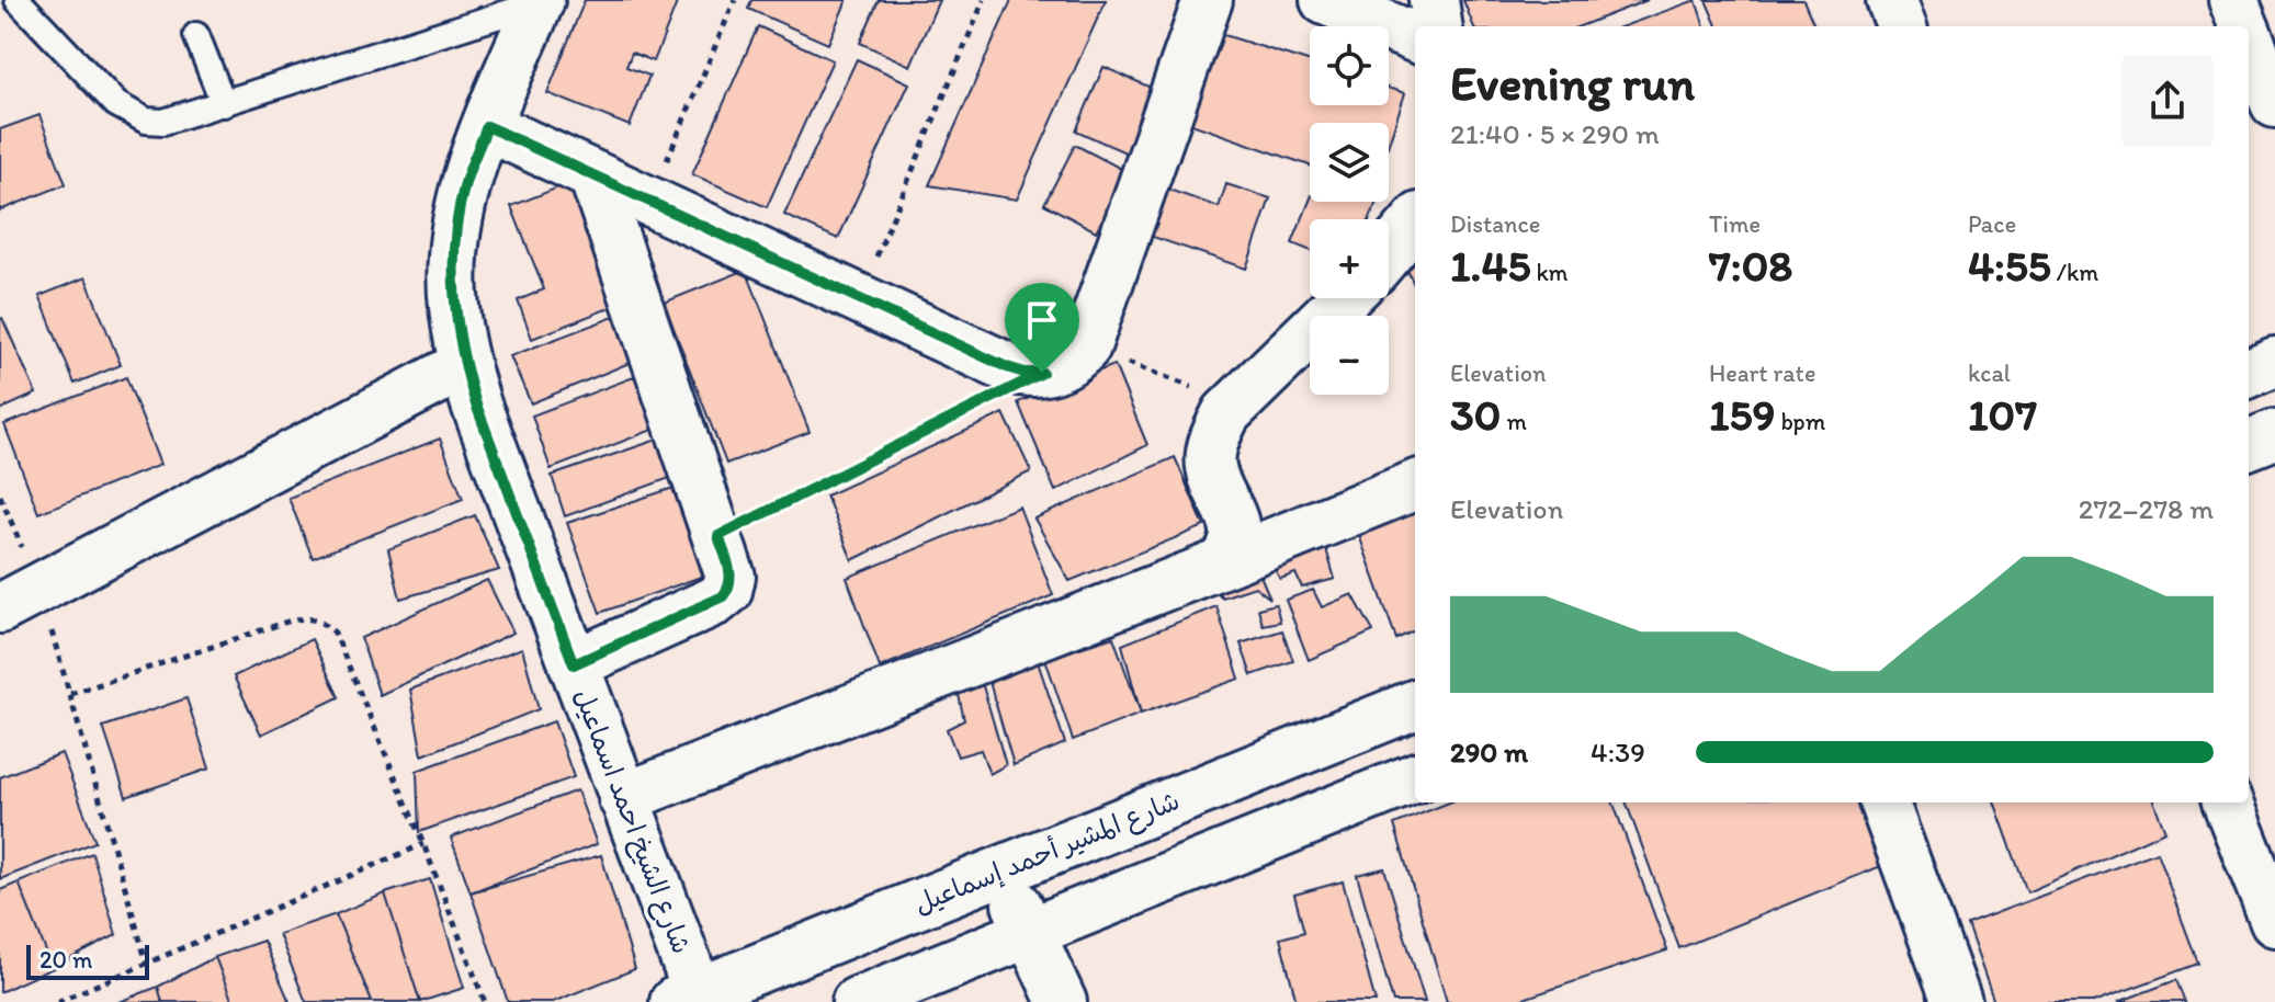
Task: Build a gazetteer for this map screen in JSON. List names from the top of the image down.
{
  "streets": {
    "street": ["شارع الشيخ احمد اسماعيل", "شارع المشير أحمد إسماعيل"]
  },
  "crossings": [
    ["شارع الشيخ احمد اسماعيل", "شارع المشير أحمد إسماعيل"]
  ],
  "scale_bar": "20 m",
  "page": {
    "map_buttons": ["+", "−"],
    "heading": ["Evening run", "21:40 · 5 × 290 m"],
    "stats": [
      ["Distance", "1.45 km"],
      ["Time", "7:08"],
      ["Pace", "4:55 /km"],
      ["Elevation", "30 m"],
      ["Heart rate", "159 bpm"],
      ["kcal", "107"]
    ],
    "chart": ["Elevation", "272–278 m"],
    "list": [
      {
        "name": "290 m",
        "note": "4:39"
      }
    ],
    "scale": "20 m"
  }
}
